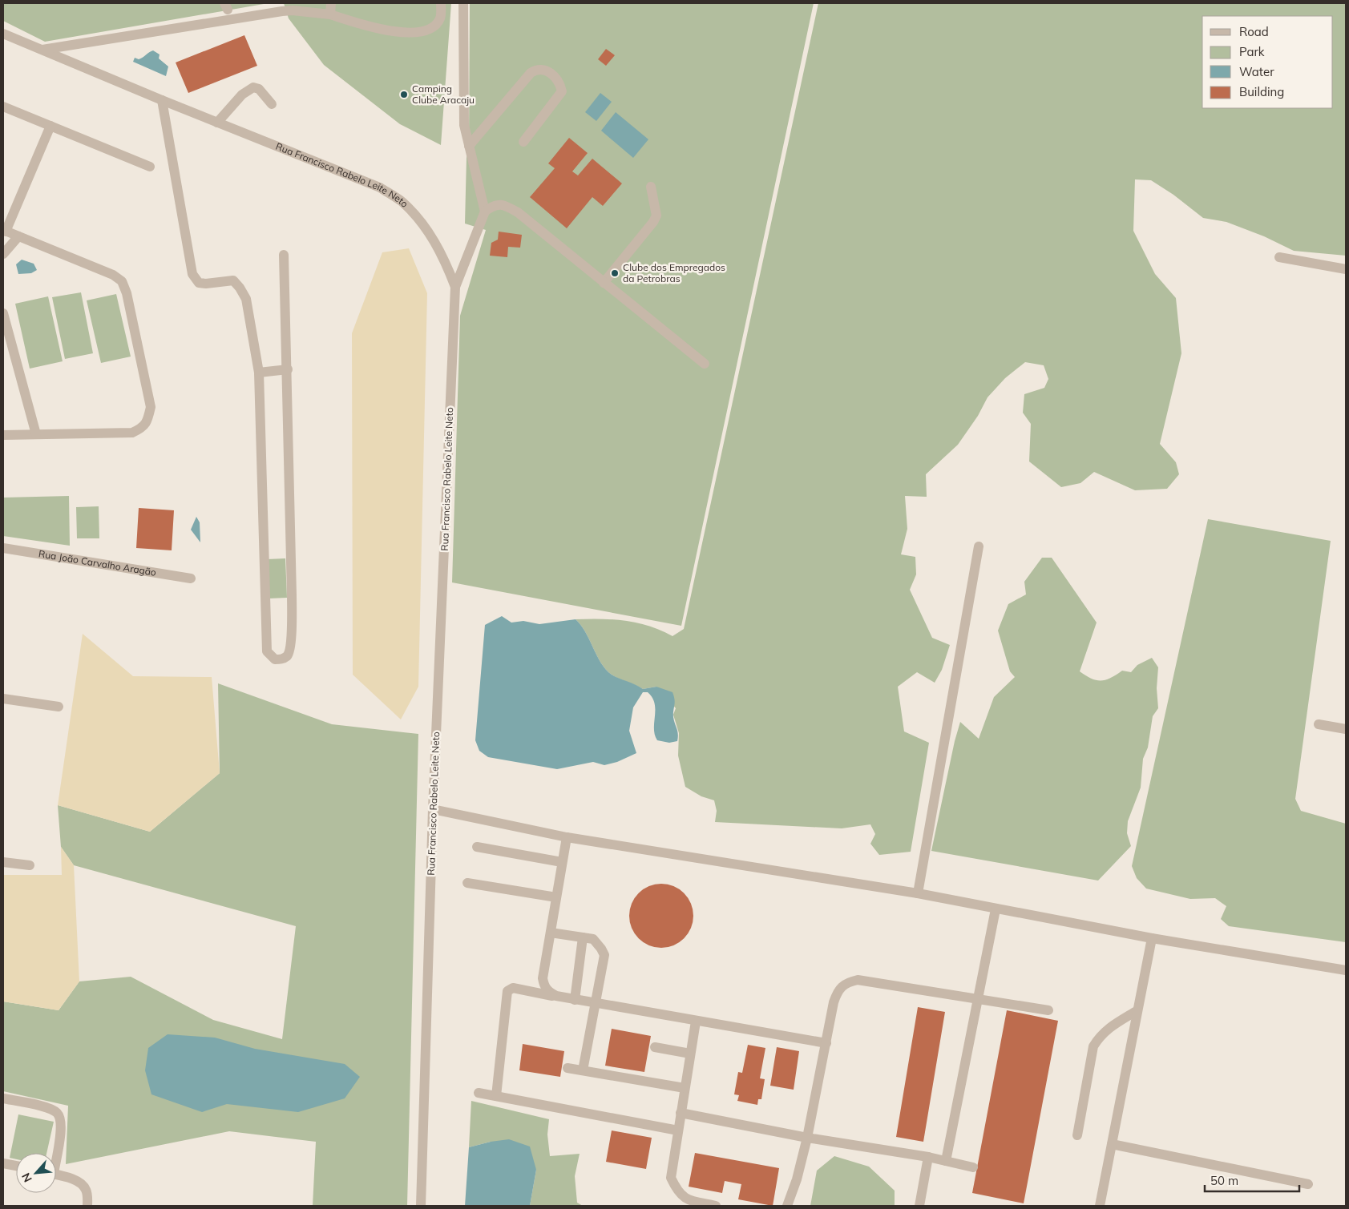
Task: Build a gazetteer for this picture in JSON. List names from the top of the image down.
{
  "streets": {
    "street": ["Rua Francisco Rabelo Leite Neto", "Rua João Carvalho Aragão"]
  },
  "places": ["Camping Clube Aracaju", "Clube dos Empregados da Petrobras"],
  "legend": [
    "Road",
    "Park",
    "Water",
    "Building"
  ],
  "scale_bar": "50 m",
  "north": "bottom left"
}
